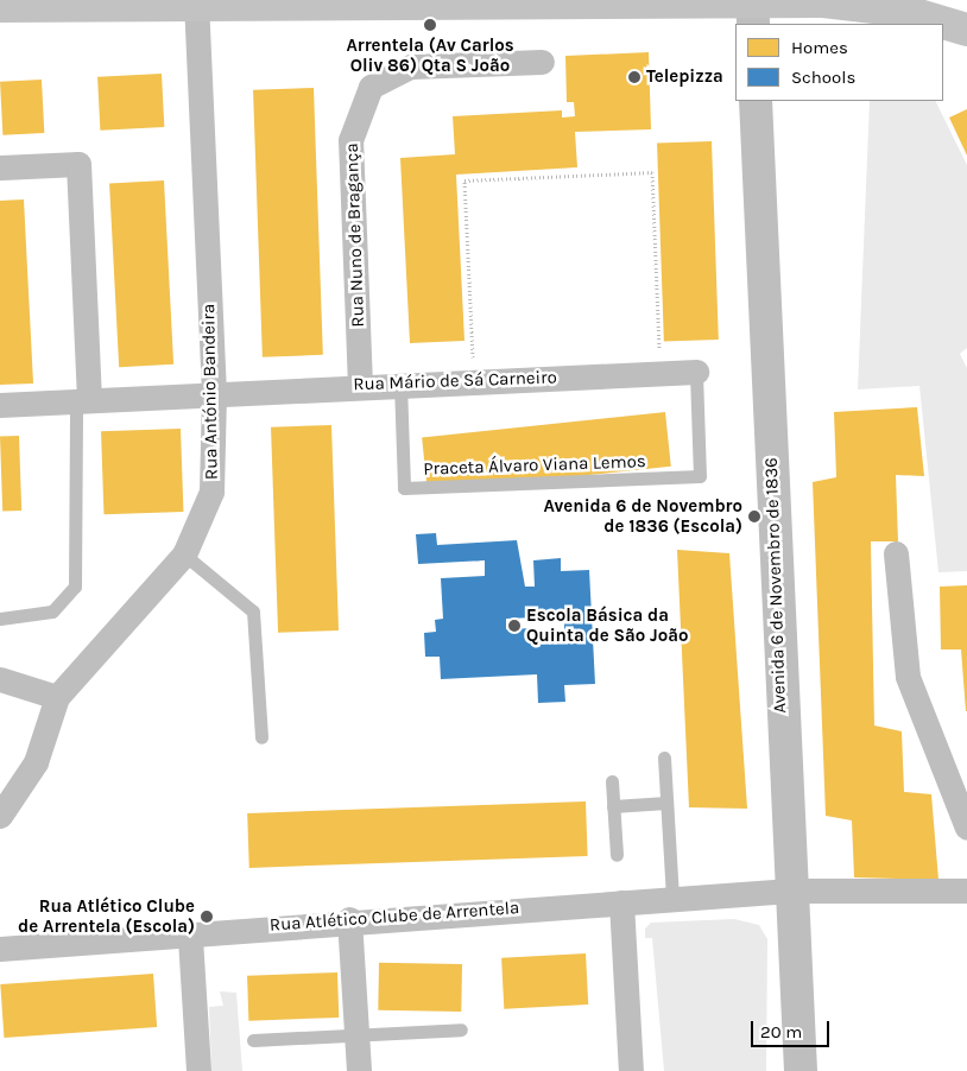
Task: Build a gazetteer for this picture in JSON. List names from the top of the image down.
{
  "streets": {
    "street": [
      "Rua Nuno de Bragança",
      "Rua Mário de Sá Carneiro",
      "Rua António Bandeira",
      "Avenida 6 de Novembro de 1836",
      "Rua Atlético Clube de Arrentela"
    ],
    "lane": ["Praceta Álvaro Viana Lemos"]
  },
  "crossings": [
    ["Rua Nuno de Bragança", "Rua Mário de Sá Carneiro"],
    ["Rua Mário de Sá Carneiro", "Rua António Bandeira"],
    ["Rua Mário de Sá Carneiro", "Praceta Álvaro Viana Lemos"],
    ["Avenida 6 de Novembro de 1836", "Rua Atlético Clube de Arrentela"]
  ],
  "places": [
    "Arrentela (Av Carlos Oliv 86) Qta S João",
    "Telepizza",
    "Avenida 6 de Novembro de 1836 (Escola)",
    "Escola Básica da Quinta de São João",
    "Rua Atlético Clube de Arrentela (Escola)"
  ],
  "legend": ["Homes", "Schools"],
  "scale_bar": "20 m"
}
